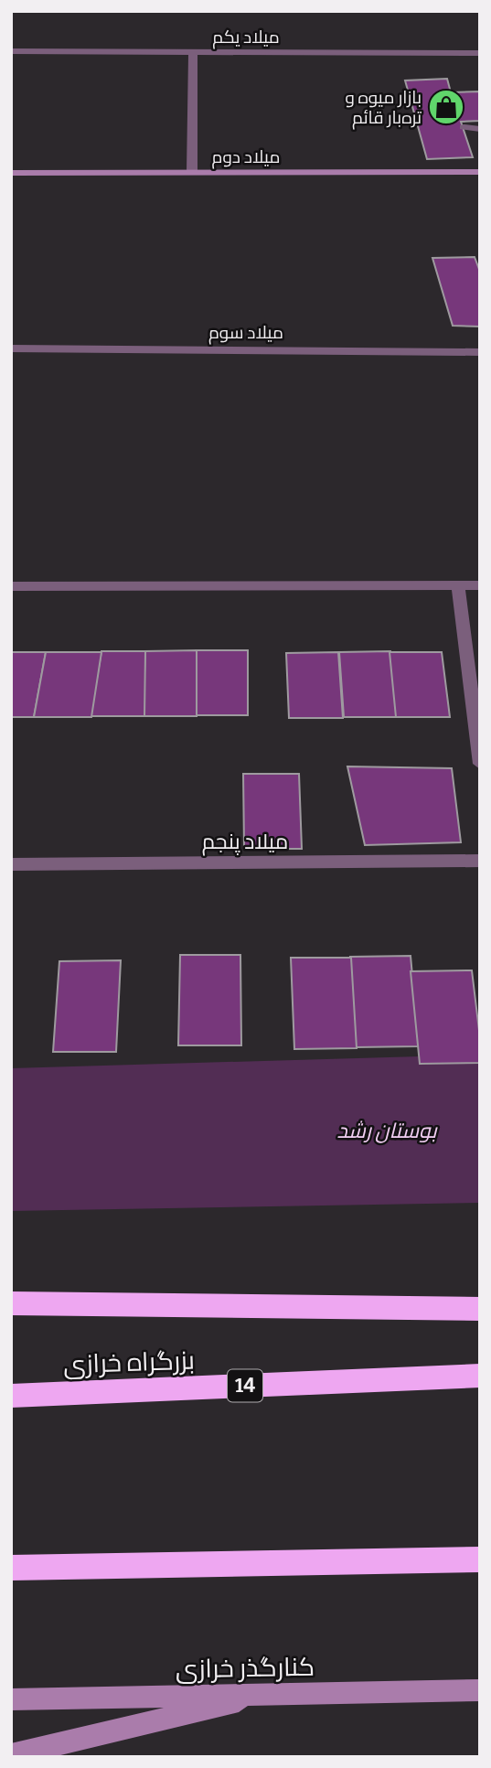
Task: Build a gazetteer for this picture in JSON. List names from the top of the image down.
{
  "streets": {
    "highway": ["بزرگراه خرازی", "14"],
    "street": [
      "میلاد یکم",
      "میلاد دوم",
      "میلاد سوم",
      "میلاد پنجم",
      "کنارگذر خرازی"
    ]
  },
  "parks": ["بوستان رشد"],
  "places": {
    "shop": ["بازار میوه و تره‌بار قائم"]
  }
}
